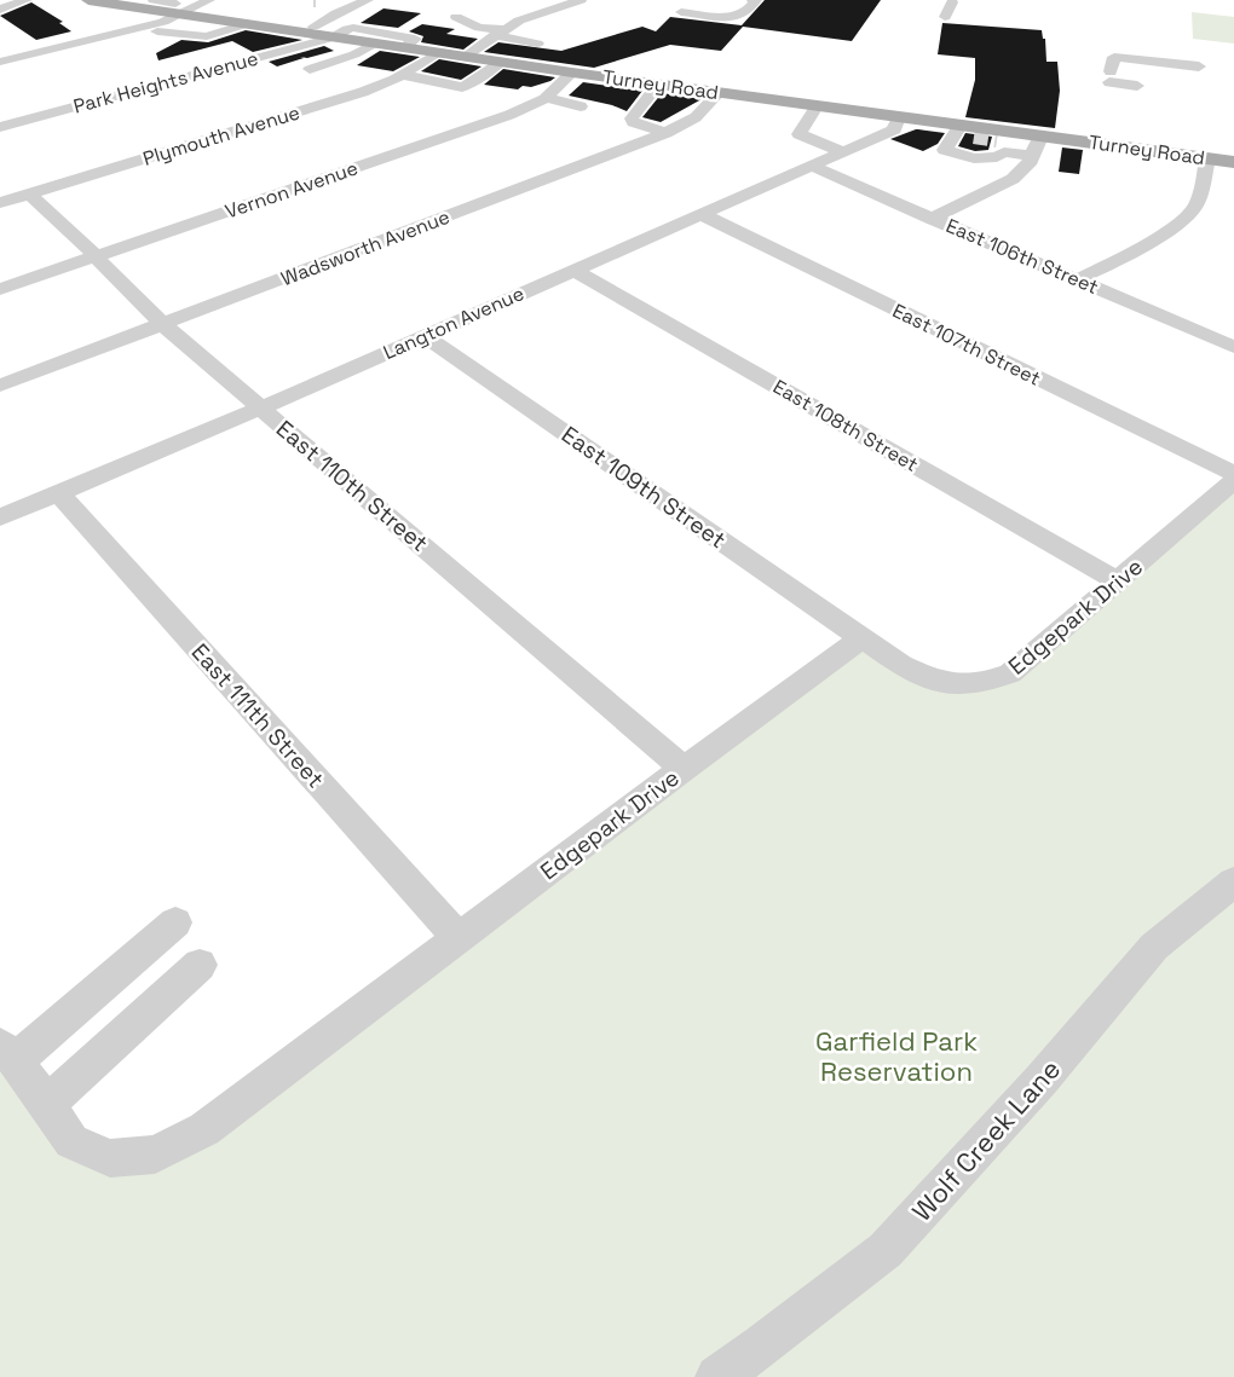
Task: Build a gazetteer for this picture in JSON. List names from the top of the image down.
{
  "streets": {
    "main road": ["Turney Road"],
    "street": [
      "Park Heights Avenue",
      "Plymouth Avenue",
      "Vernon Avenue",
      "Wadsworth Avenue",
      "East 106th Street",
      "Langton Avenue",
      "East 107th Street",
      "East 108th Street",
      "East 110th Street",
      "East 109th Street",
      "Edgepark Drive",
      "East 111th Street",
      "Wolf Creek Lane"
    ]
  },
  "crossings": [
    ["Park Heights Avenue", "Turney Road"],
    ["Turney Road", "Plymouth Avenue"],
    ["Turney Road", "Vernon Avenue"],
    ["Turney Road", "Wadsworth Avenue"],
    ["Turney Road", "Langton Avenue"],
    ["Plymouth Avenue", "East 110th Street"],
    ["Vernon Avenue", "East 110th Street"],
    ["Wadsworth Avenue", "East 110th Street"],
    ["East 106th Street", "Langton Avenue"],
    ["Langton Avenue", "East 107th Street"],
    ["Langton Avenue", "East 108th Street"],
    ["Langton Avenue", "East 110th Street"],
    ["Langton Avenue", "East 109th Street"],
    ["Langton Avenue", "East 111th Street"],
    ["East 108th Street", "Edgepark Drive"],
    ["East 110th Street", "Edgepark Drive"],
    ["East 109th Street", "Edgepark Drive"],
    ["Edgepark Drive", "East 111th Street"]
  ],
  "parks": ["Garfield Park Reservation"]
}
